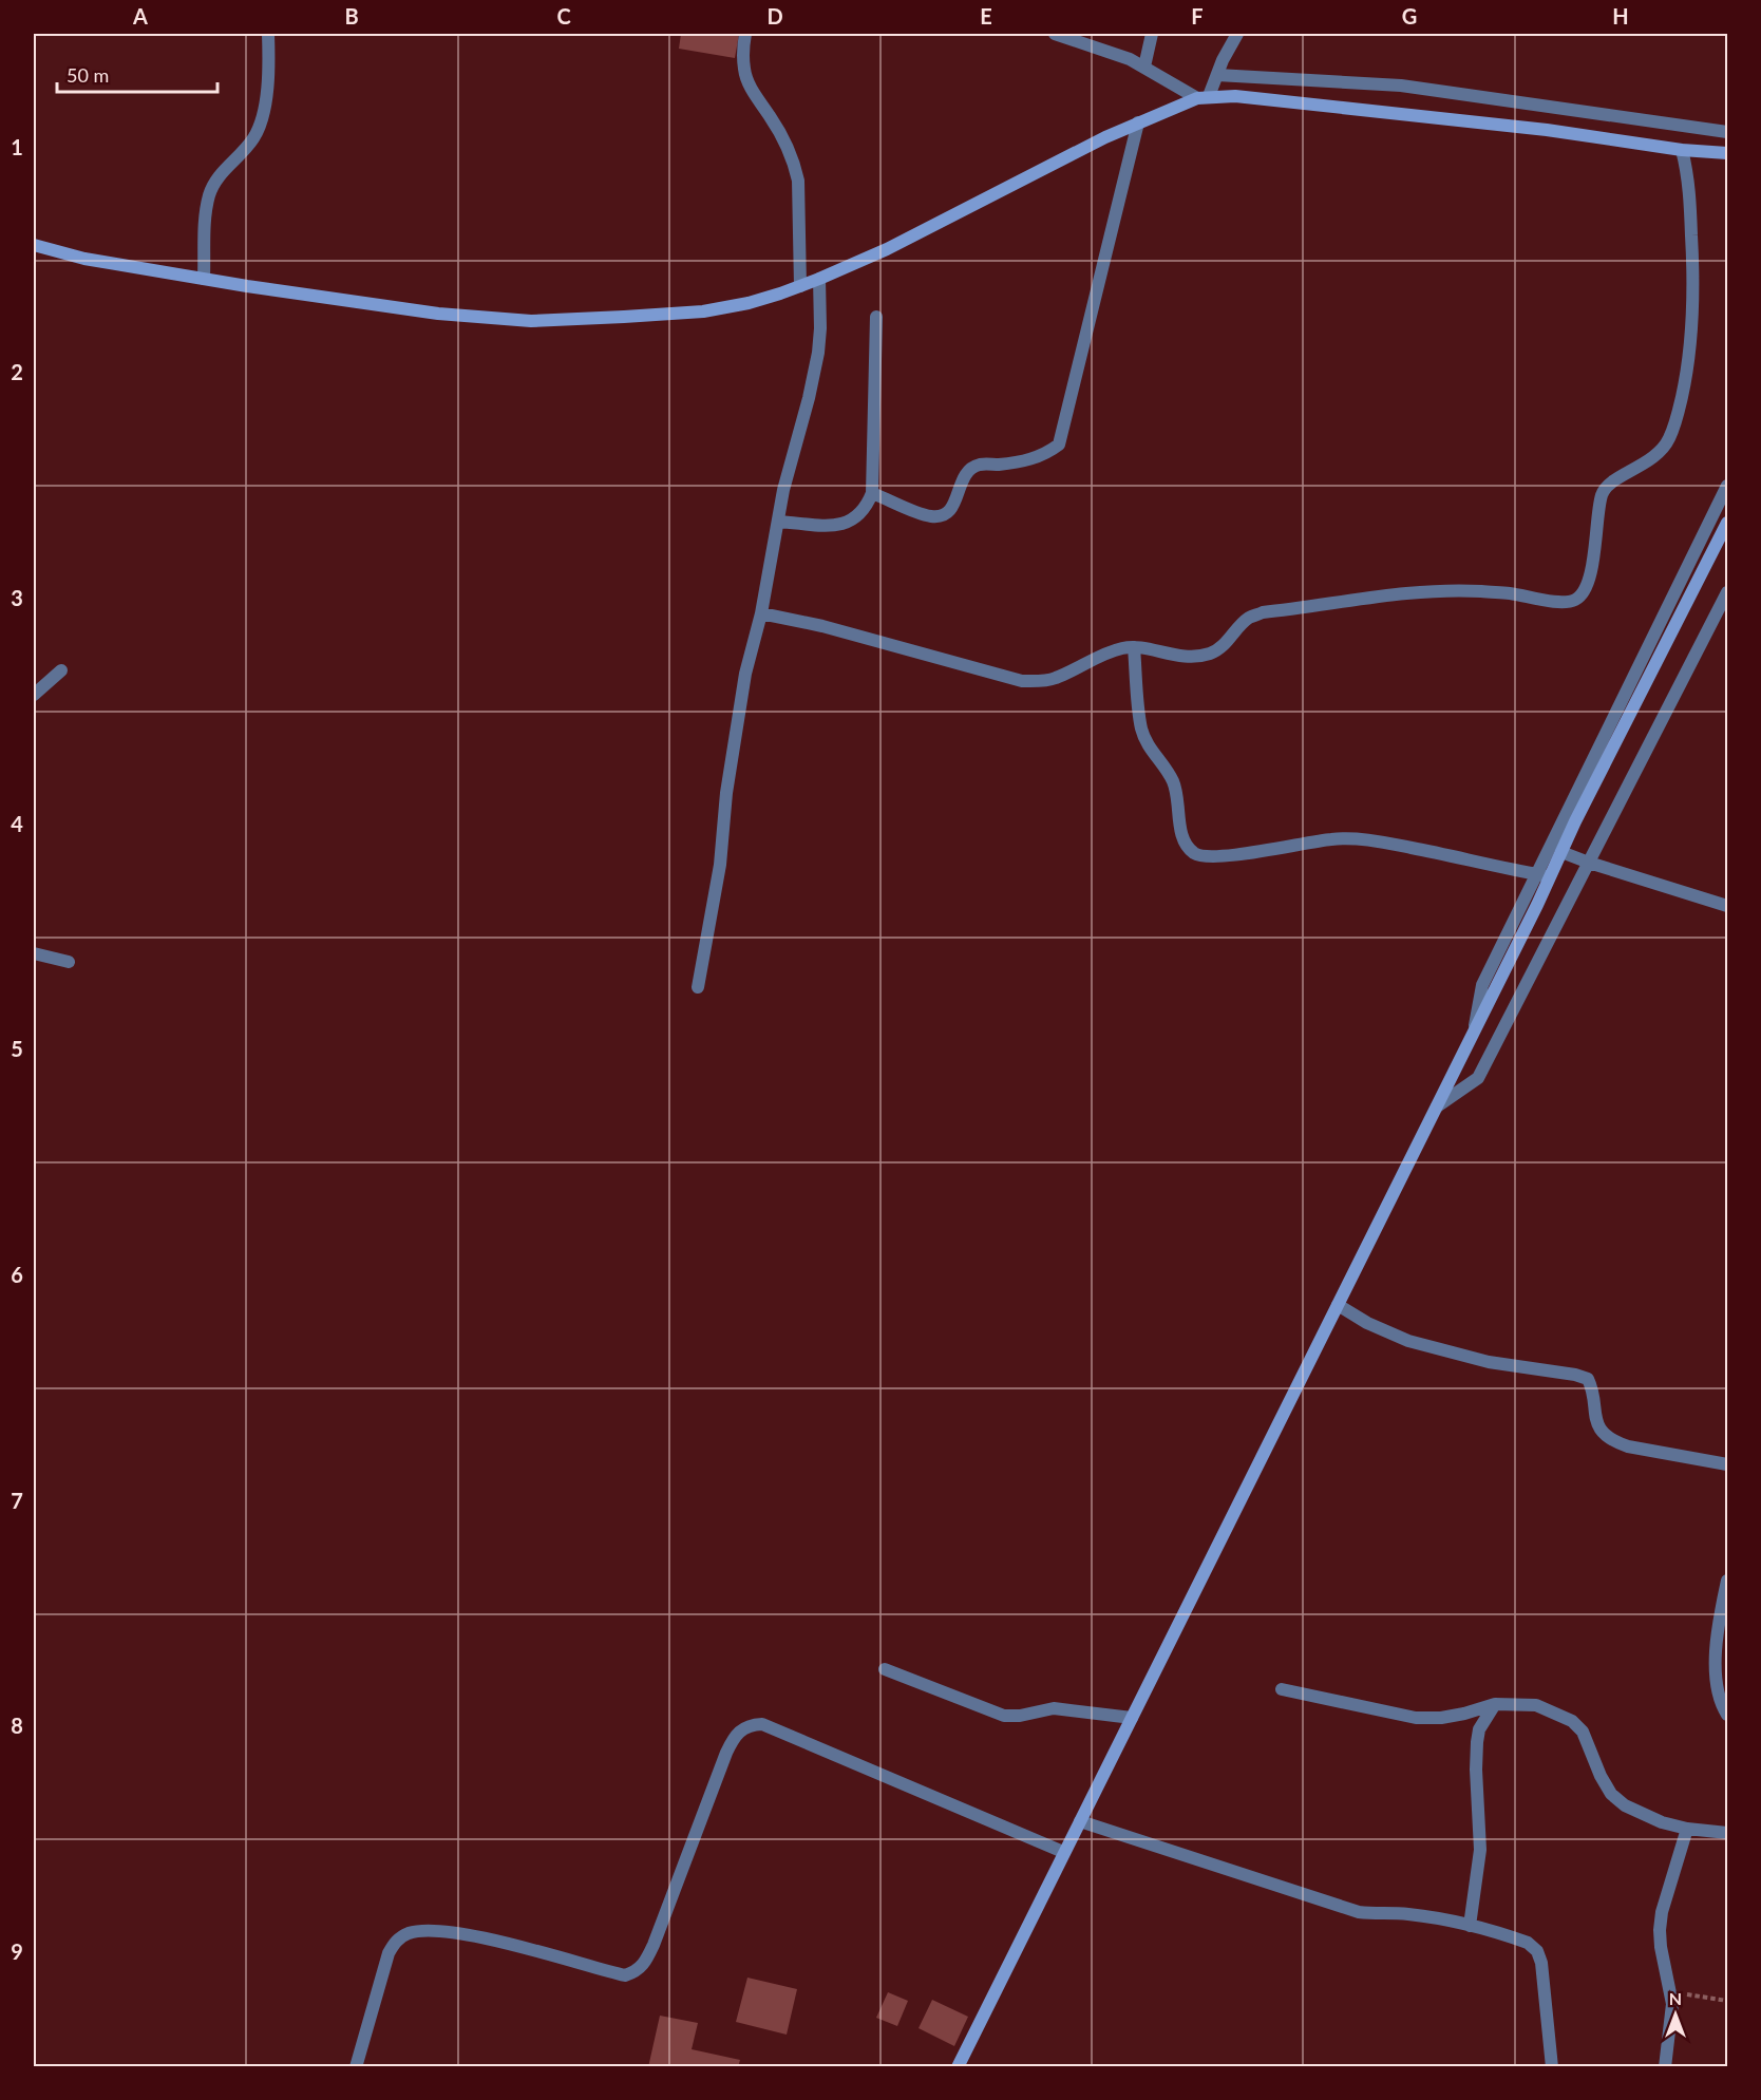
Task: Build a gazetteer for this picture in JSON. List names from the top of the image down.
{
  "scale_bar": "50 m",
  "north": "top",
  "grid": {
    "columns": [
      "A",
      "B",
      "C",
      "D",
      "E",
      "F",
      "G",
      "H"
    ],
    "rows": [
      "1",
      "2",
      "3",
      "4",
      "5",
      "6",
      "7",
      "8",
      "9"
    ]
  }
}
